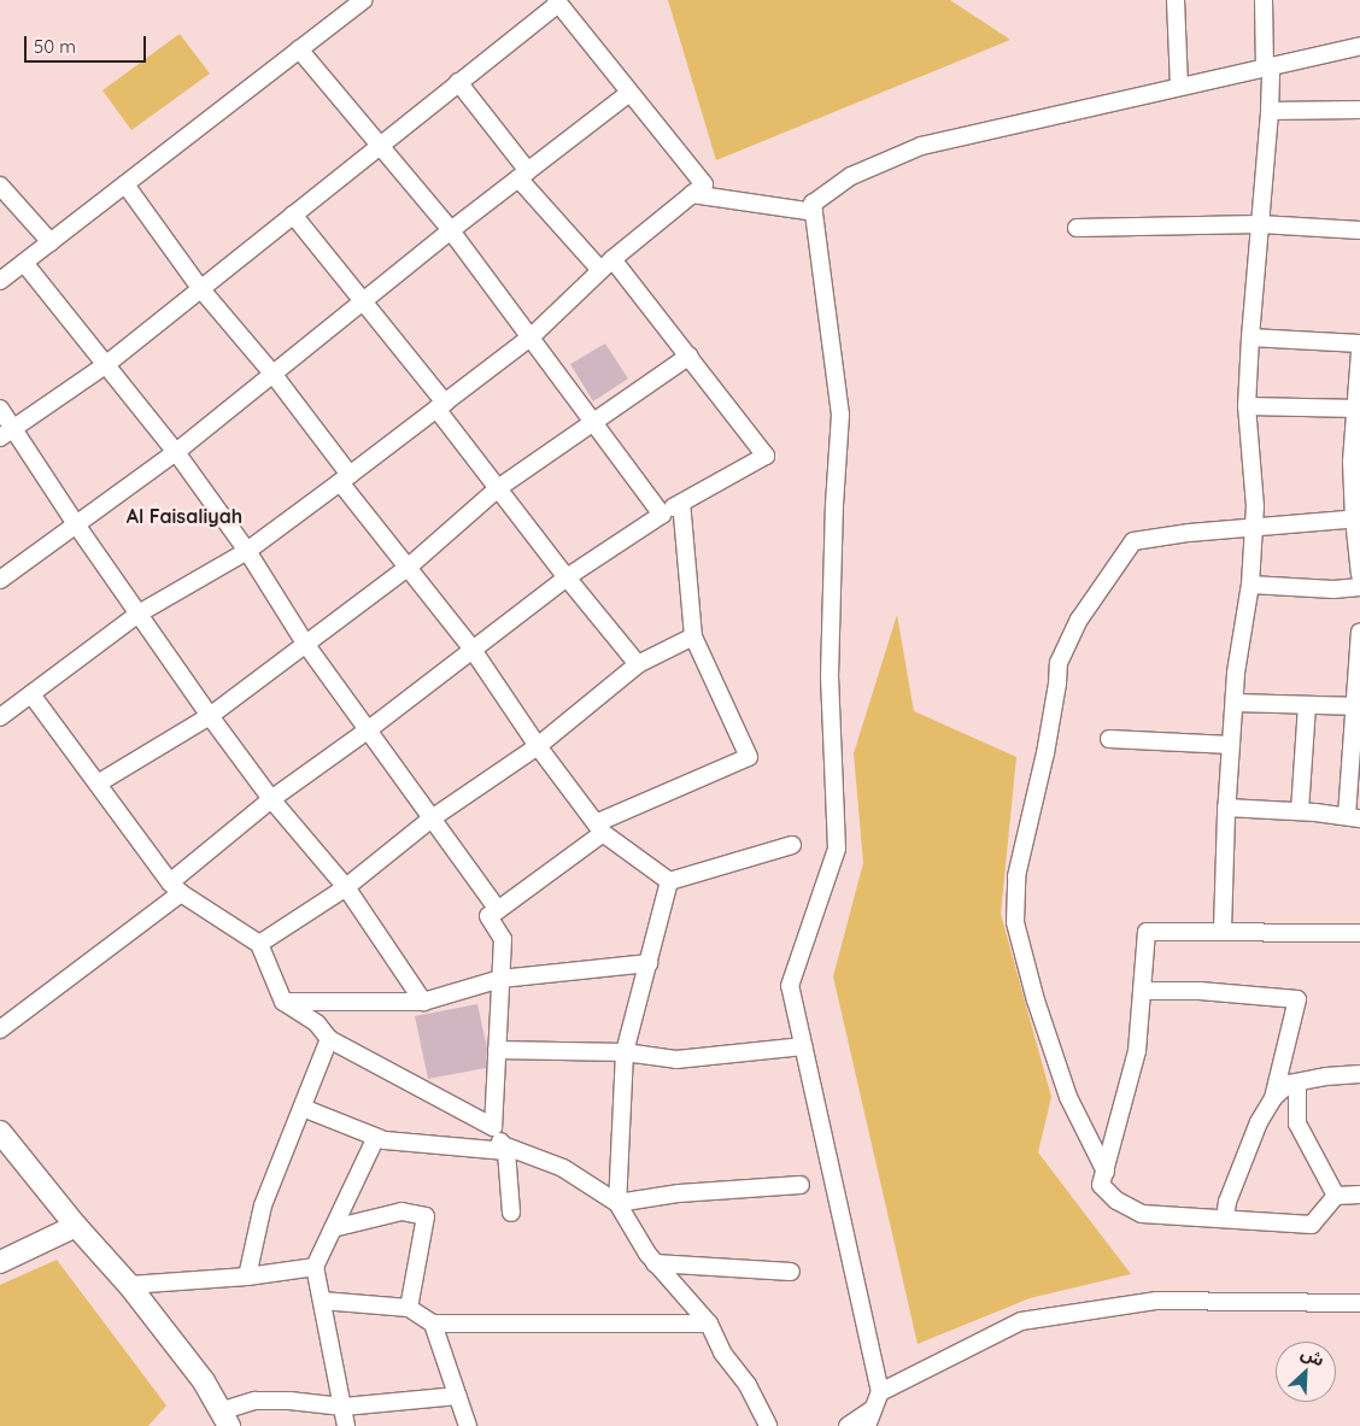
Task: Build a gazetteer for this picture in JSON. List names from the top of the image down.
{
  "districts": ["Al Faisaliyah"],
  "scale_bar": "50 m",
  "north": "top right"
}
